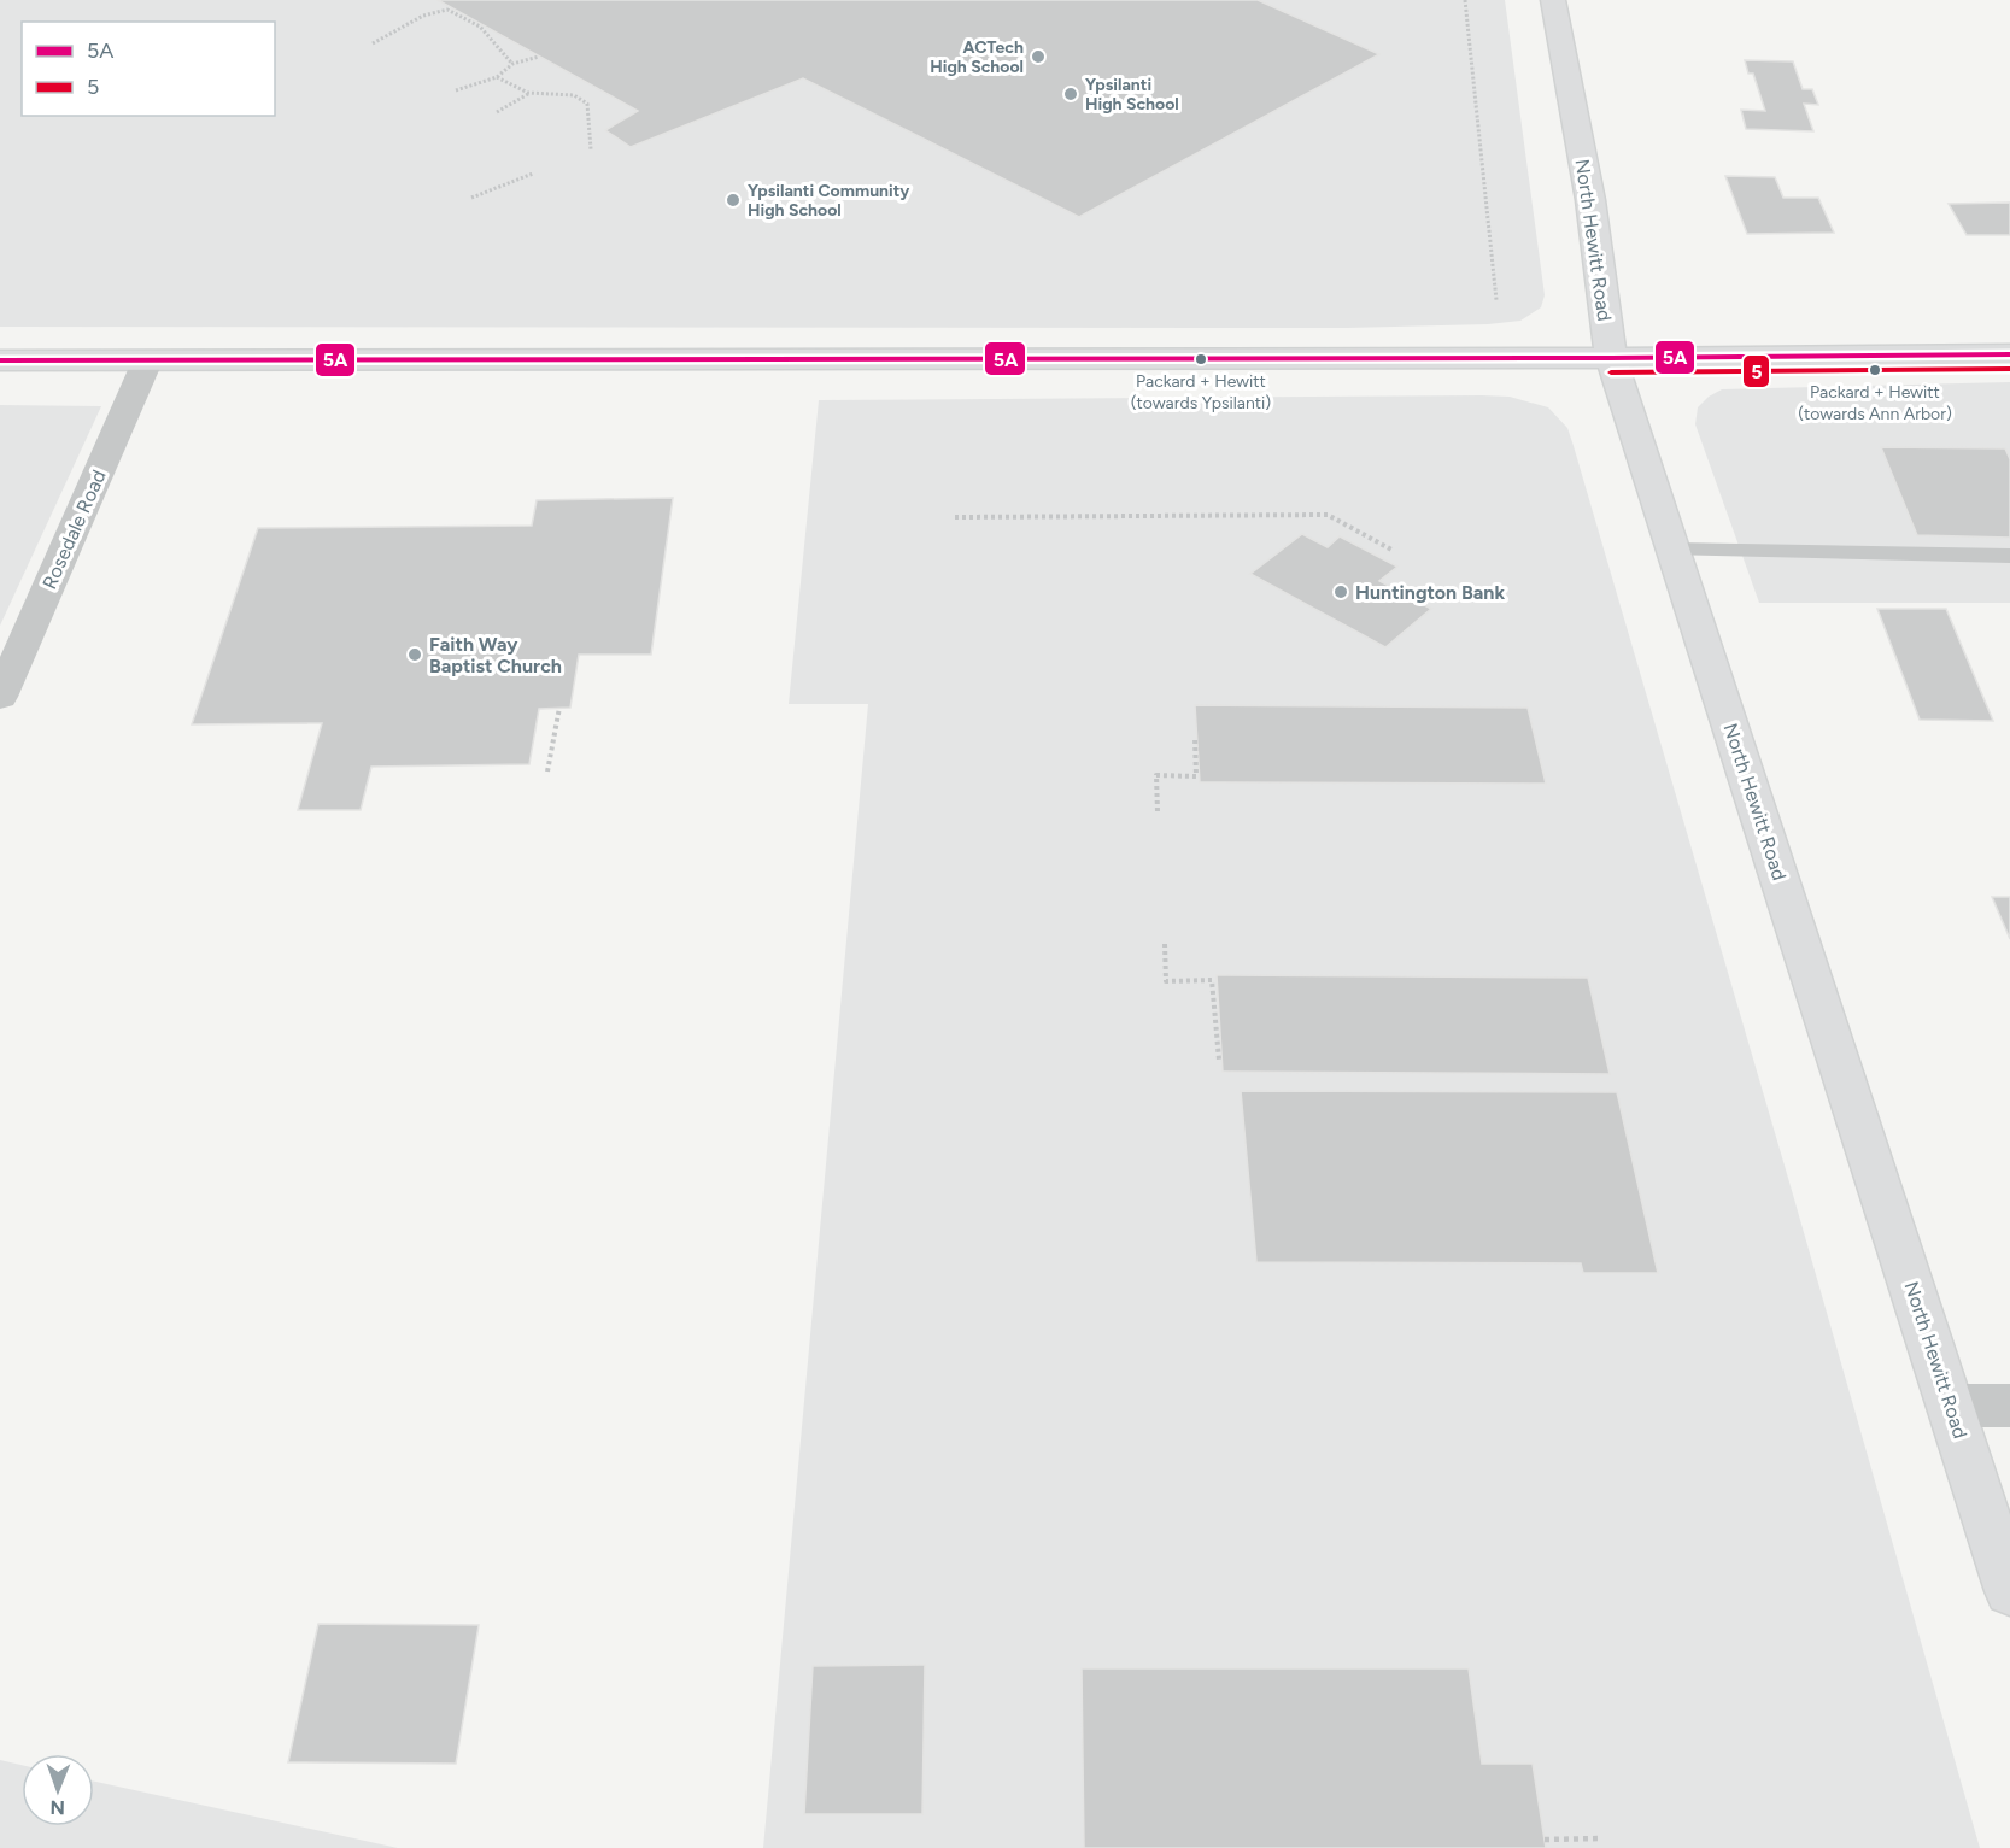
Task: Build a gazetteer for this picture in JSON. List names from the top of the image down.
{
  "streets": {
    "main road": ["North Hewitt Road"],
    "street": ["Rosedale Road"]
  },
  "places": [
    "ACTech High School",
    "Ypsilanti High School",
    "Ypsilanti Community High School",
    "Packard + Hewitt (towards Ypsilanti)",
    "Packard + Hewitt (towards Ann Arbor)",
    "Huntington Bank",
    "Faith Way Baptist Church"
  ],
  "lines": ["transit line 5A", "transit line 5"],
  "legend": ["5A", "5"],
  "north": "bottom"
}
